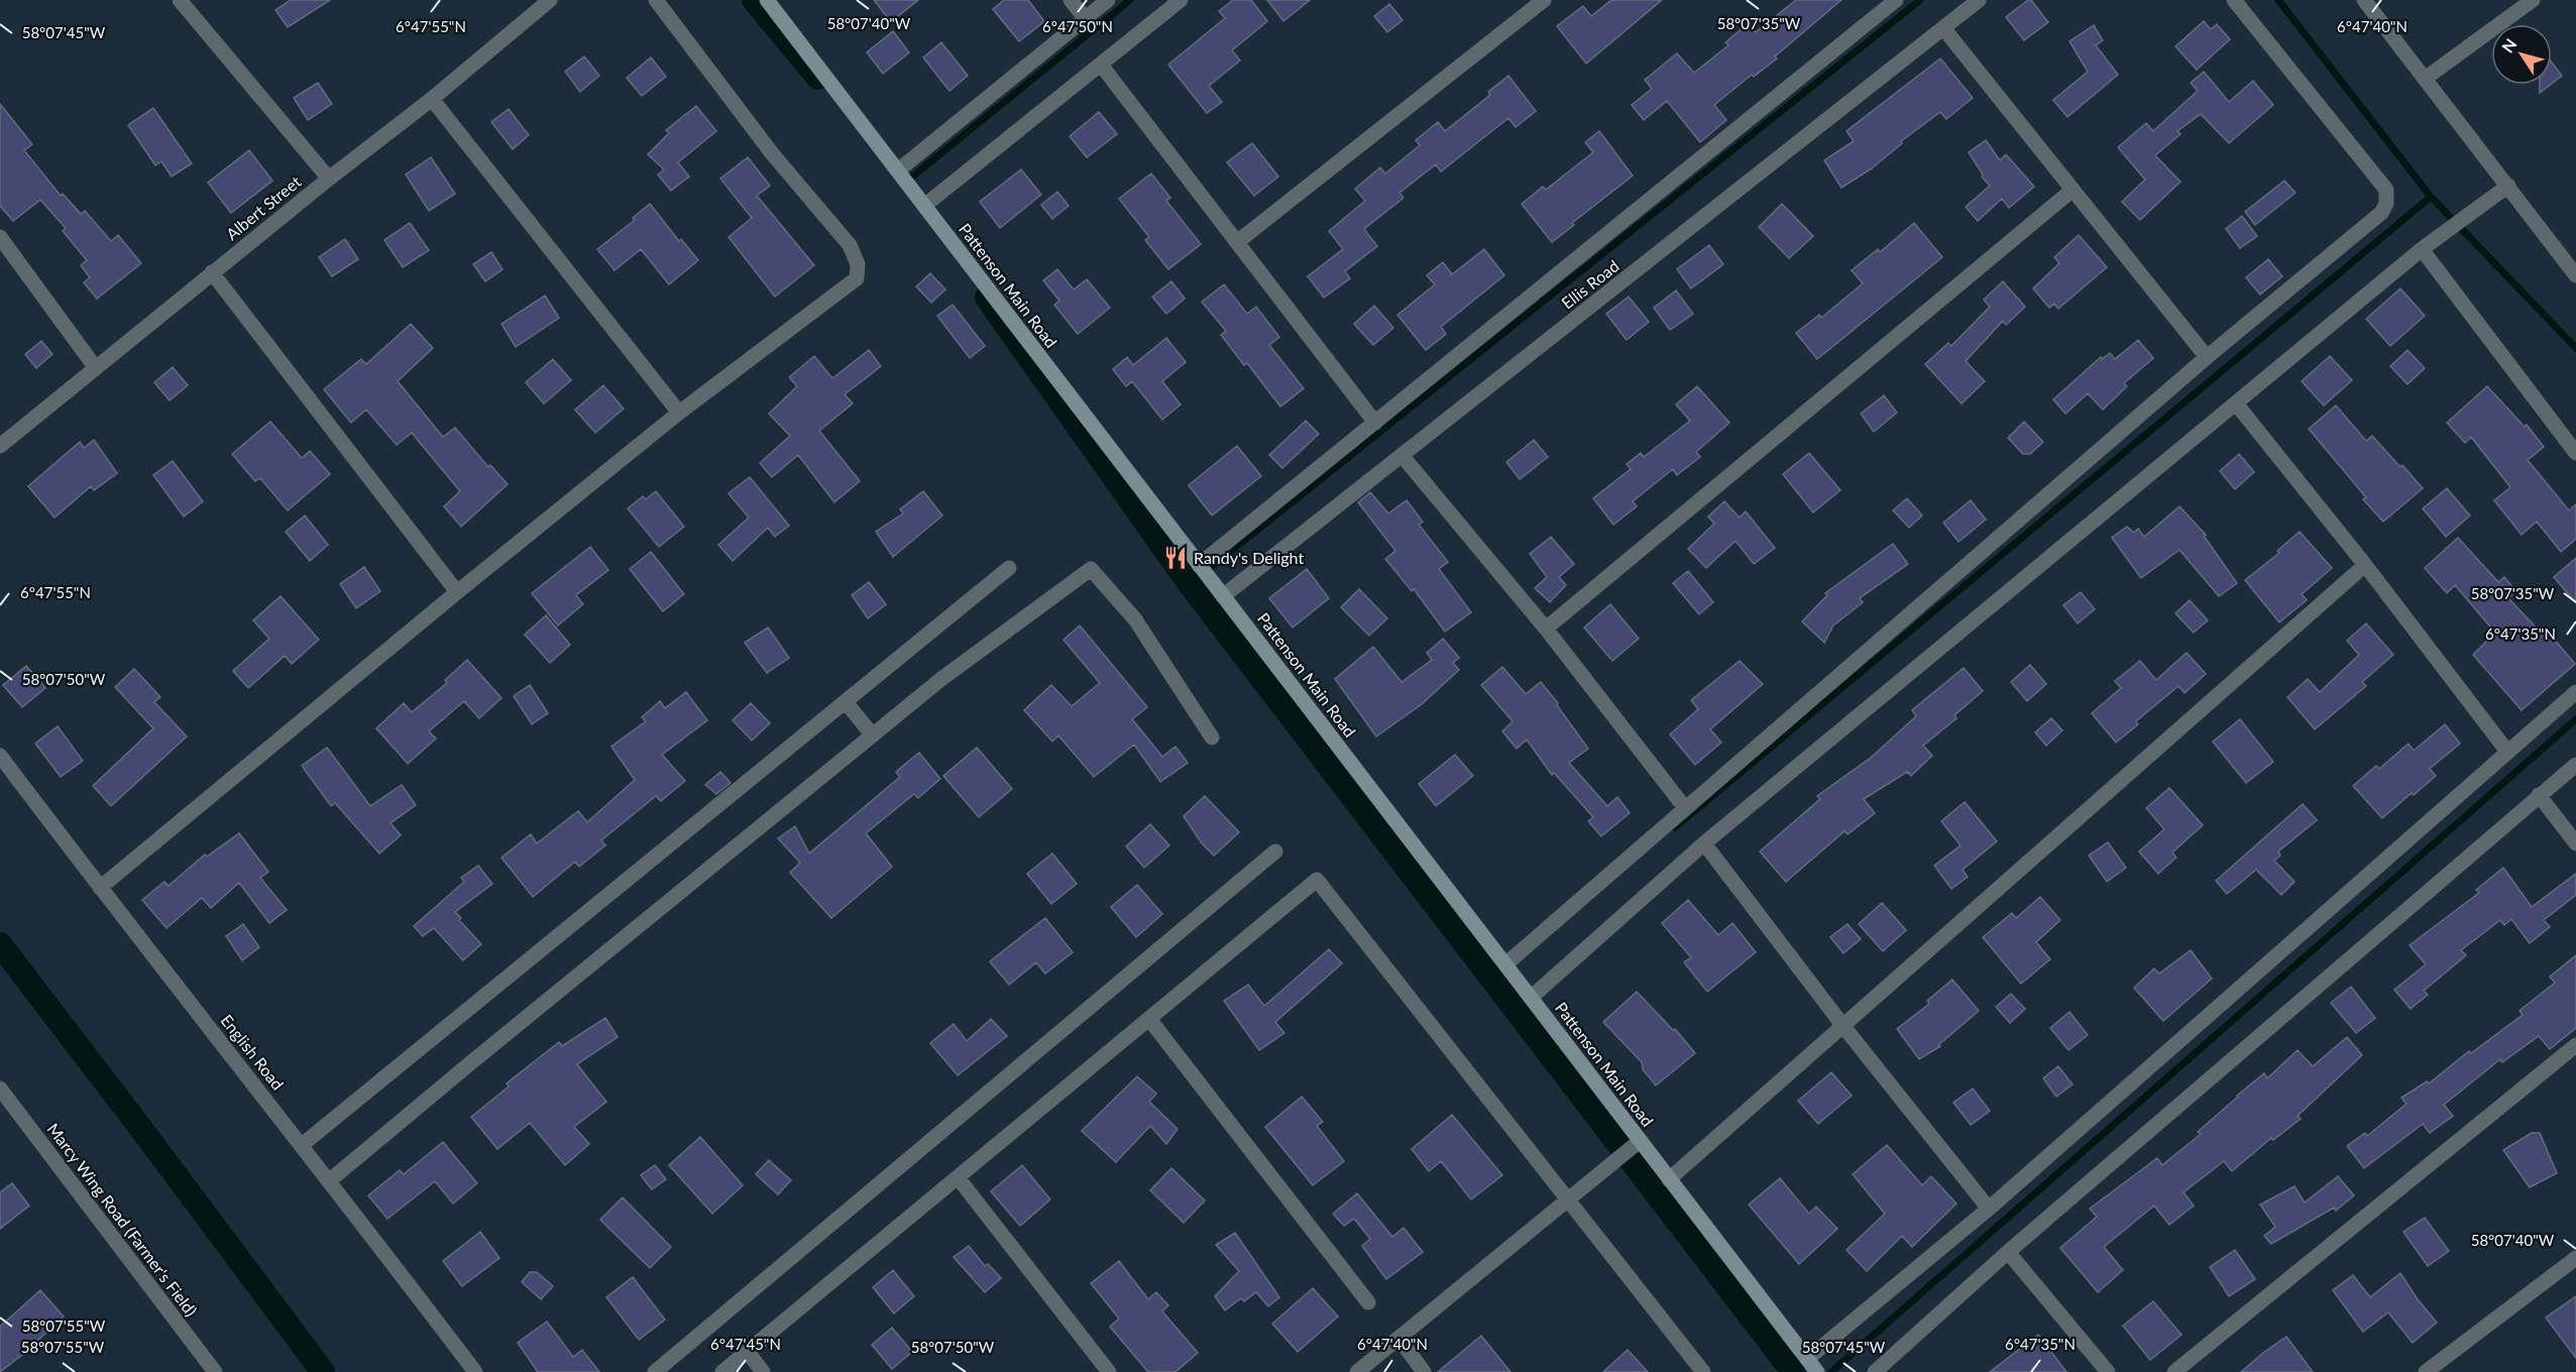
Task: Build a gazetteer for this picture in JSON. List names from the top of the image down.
{
  "streets": {
    "street": [
      "Albert Street",
      "Ellis Road",
      "Pattenson Main Road",
      "English Road",
      "Marcy Wing Road (Farmer's Field)"
    ]
  },
  "crossings": [
    ["Ellis Road", "Pattenson Main Road"]
  ],
  "places": {
    "restaurant": ["Randy's Delight"]
  },
  "north": "top left",
  "coordinates": [
    "58°07'40\"W",
    "58°07'35\"W",
    "6°47'55\"N",
    "6°47'50\"N",
    "6°47'40\"N",
    "58°07'45\"W",
    "6°47'35\"N",
    "58°07'50\"W",
    "58°07'55\"W",
    "6°47'45\"N"
  ]
}
